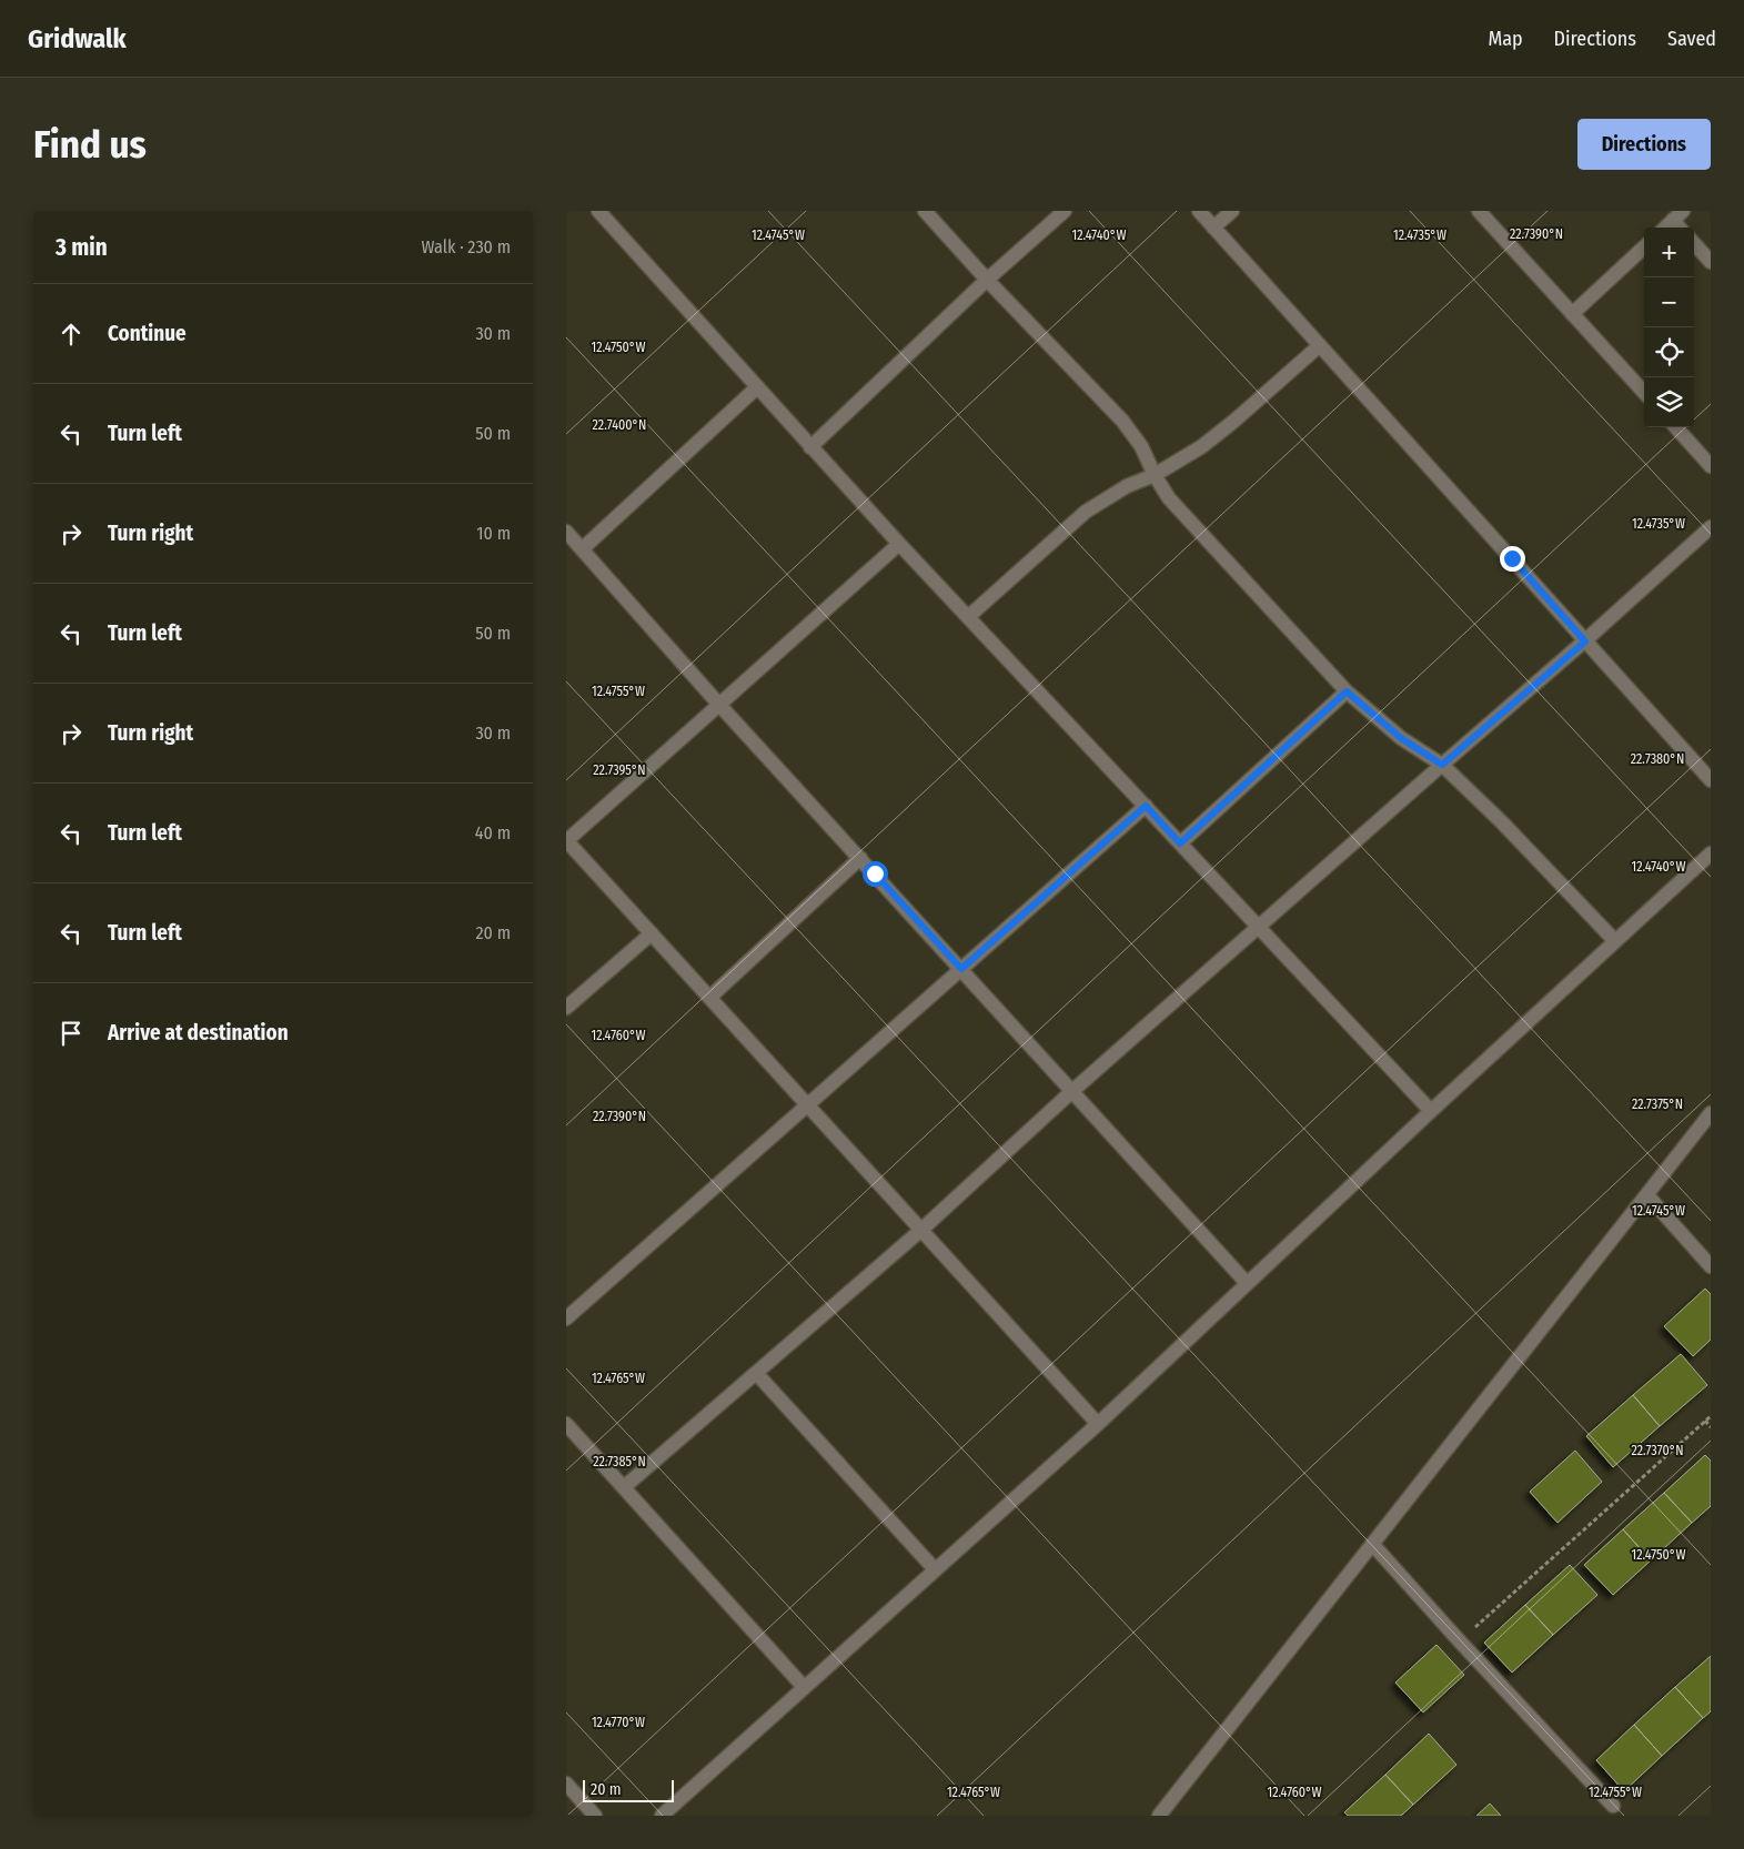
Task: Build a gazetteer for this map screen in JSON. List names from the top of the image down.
{
  "scale_bar": "20 m",
  "page": {
    "header": "Gridwalk",
    "nav": ["Map", "Directions", "Saved"],
    "buttons": "Directions",
    "title": "Find us",
    "heading": ["3 min", "Walk · 230 m"],
    "map_buttons": ["+", "−"],
    "list": [
      ["Continue", "30 m"],
      ["Turn left", "50 m"],
      ["Turn right", "10 m"],
      ["Turn left", "50 m"],
      ["Turn right", "30 m"],
      ["Turn left", "40 m"],
      ["Turn left", "20 m"],
      "Arrive at destination"
    ],
    "scale": "20 m"
  },
  "coordinates": [
    "22.7390°N",
    "12.4740°W",
    "12.4745°W",
    "12.4735°W",
    "12.4750°W",
    "22.7400°N",
    "12.4755°W",
    "22.7380°N",
    "22.7395°N",
    "12.4760°W",
    "22.7375°N",
    "12.4765°W",
    "22.7370°N",
    "22.7385°N",
    "12.4770°W"
  ]
}
